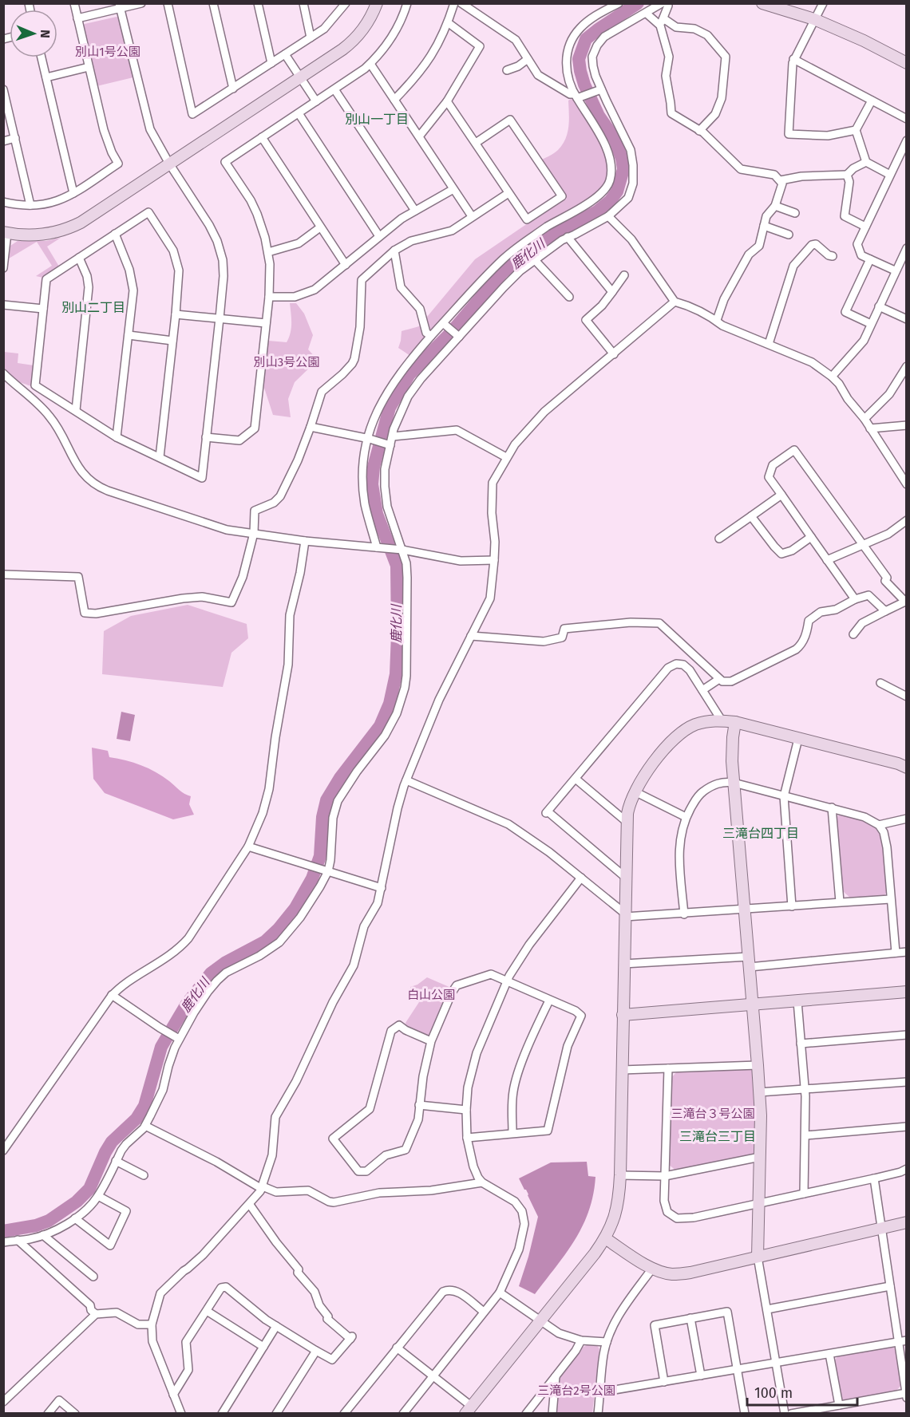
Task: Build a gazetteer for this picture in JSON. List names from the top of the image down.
{
  "districts": [
    "別山一丁目",
    "別山二丁目",
    "三滝台四丁目",
    "三滝台三丁目"
  ],
  "water": ["鹿化川"],
  "parks": [
    "別山1号公園",
    "別山3号公園",
    "白山公園",
    "三滝台３号公園",
    "三滝台2号公園"
  ],
  "scale_bar": "100 m",
  "north": "right"
}
